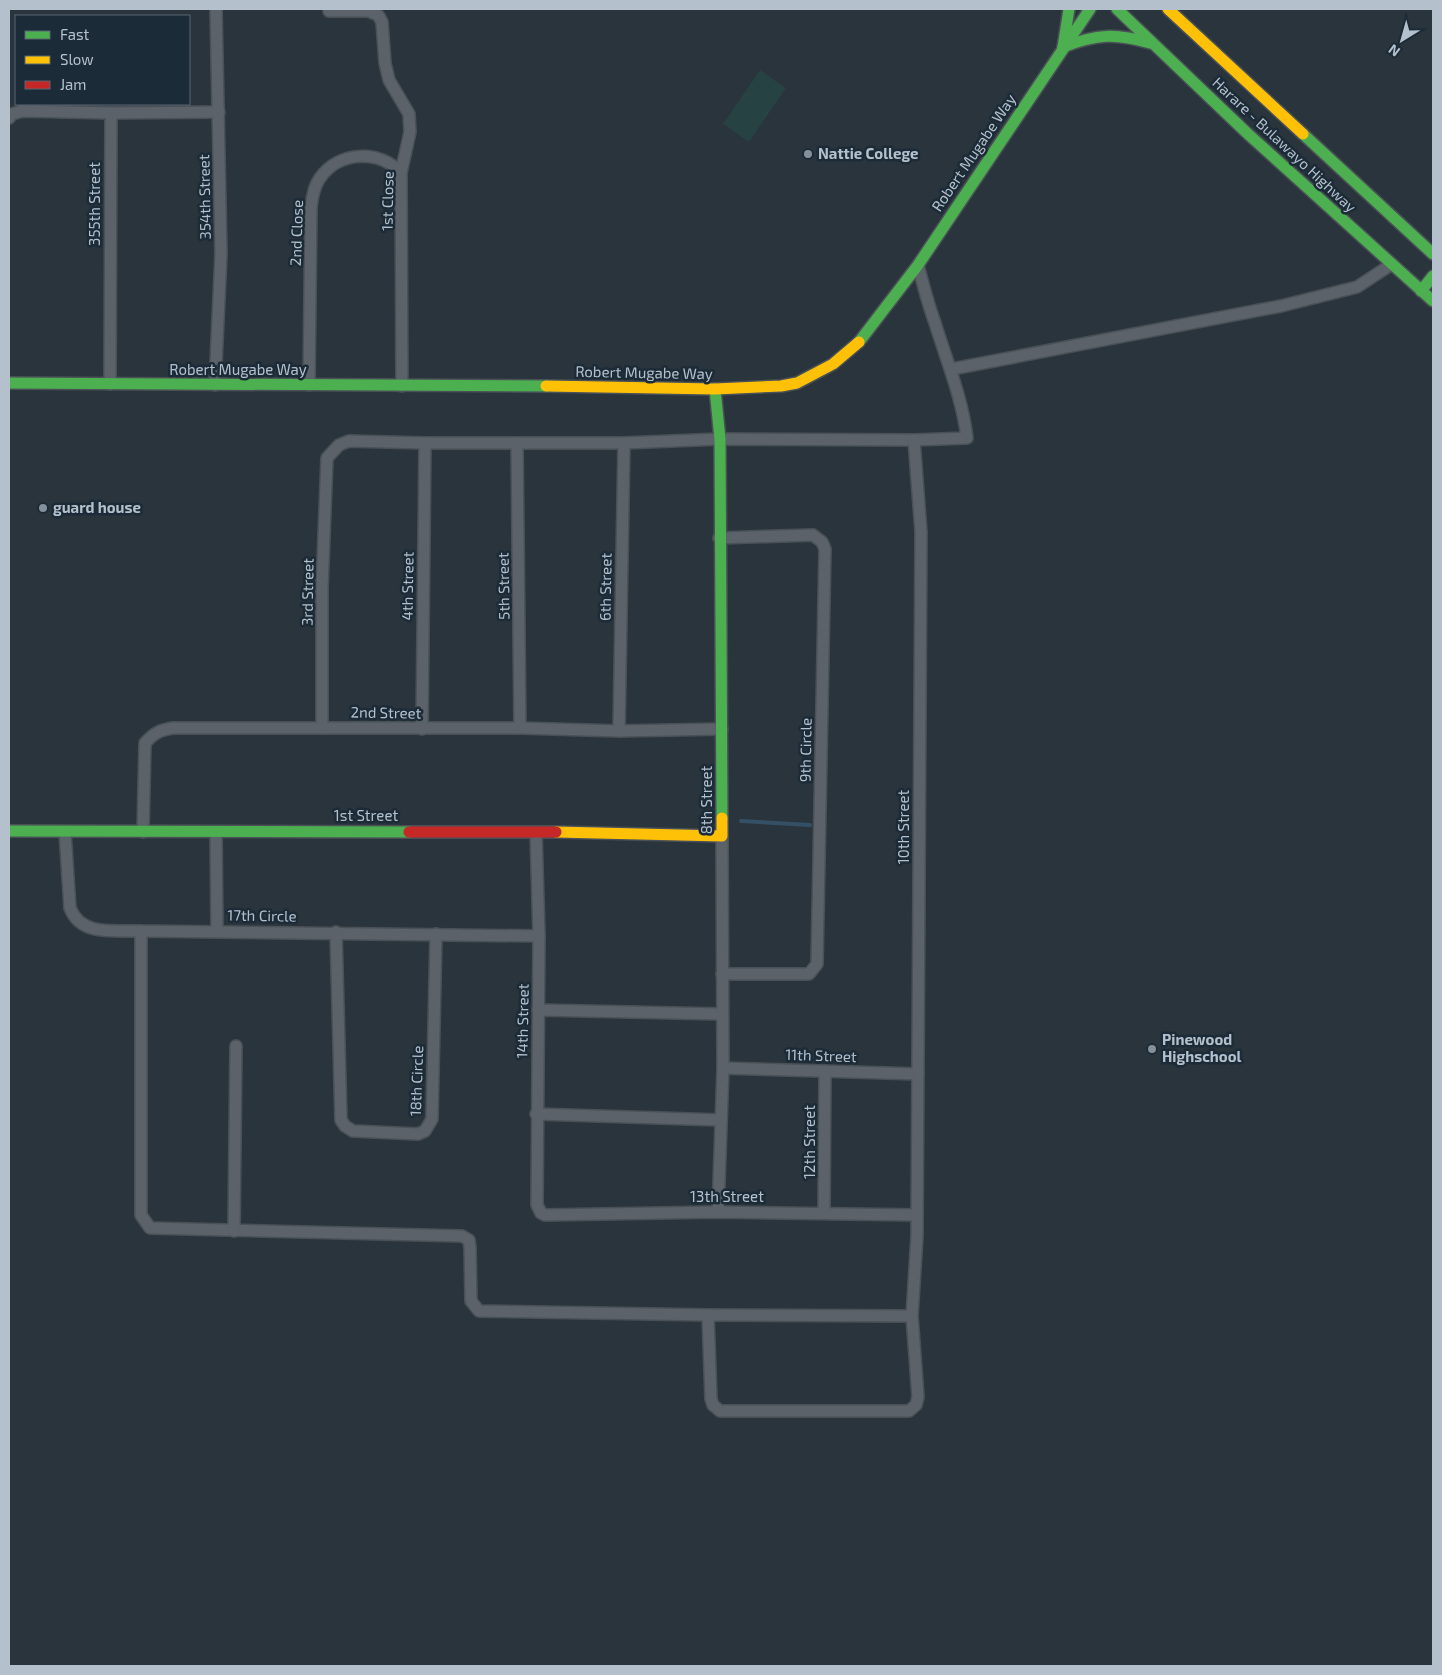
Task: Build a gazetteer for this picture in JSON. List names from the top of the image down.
{
  "streets": {
    "main road": [
      "Harare - Bulawayo Highway",
      "Robert Mugabe Way",
      "8th Street",
      "1st Street"
    ],
    "street": [
      "354th Street",
      "1st Close",
      "355th Street",
      "2nd Close",
      "4th Street",
      "5th Street",
      "6th Street",
      "3rd Street",
      "2nd Street",
      "9th Circle",
      "10th Street",
      "17th Circle",
      "14th Street",
      "11th Street",
      "18th Circle",
      "12th Street",
      "13th Street"
    ]
  },
  "crossings": [
    ["Robert Mugabe Way", "354th Street"],
    ["Robert Mugabe Way", "1st Close"],
    ["Robert Mugabe Way", "355th Street"],
    ["Robert Mugabe Way", "2nd Close"],
    ["Robert Mugabe Way", "8th Street"],
    ["1st Close", "2nd Close"],
    ["4th Street", "3rd Street"],
    ["4th Street", "2nd Street"],
    ["5th Street", "2nd Street"],
    ["6th Street", "2nd Street"],
    ["3rd Street", "2nd Street"],
    ["2nd Street", "8th Street"],
    ["2nd Street", "1st Street"],
    ["9th Circle", "8th Street"],
    ["8th Street", "1st Street"],
    ["8th Street", "11th Street"],
    ["8th Street", "13th Street"],
    ["1st Street", "17th Circle"],
    ["1st Street", "14th Street"],
    ["10th Street", "11th Street"],
    ["10th Street", "13th Street"],
    ["17th Circle", "14th Street"],
    ["17th Circle", "18th Circle"],
    ["14th Street", "13th Street"],
    ["11th Street", "12th Street"],
    ["12th Street", "13th Street"]
  ],
  "places": ["Nattie College", "guard house", "Pinewood Highschool"],
  "legend": ["Fast", "Slow", "Jam"],
  "north": "bottom left"
}
